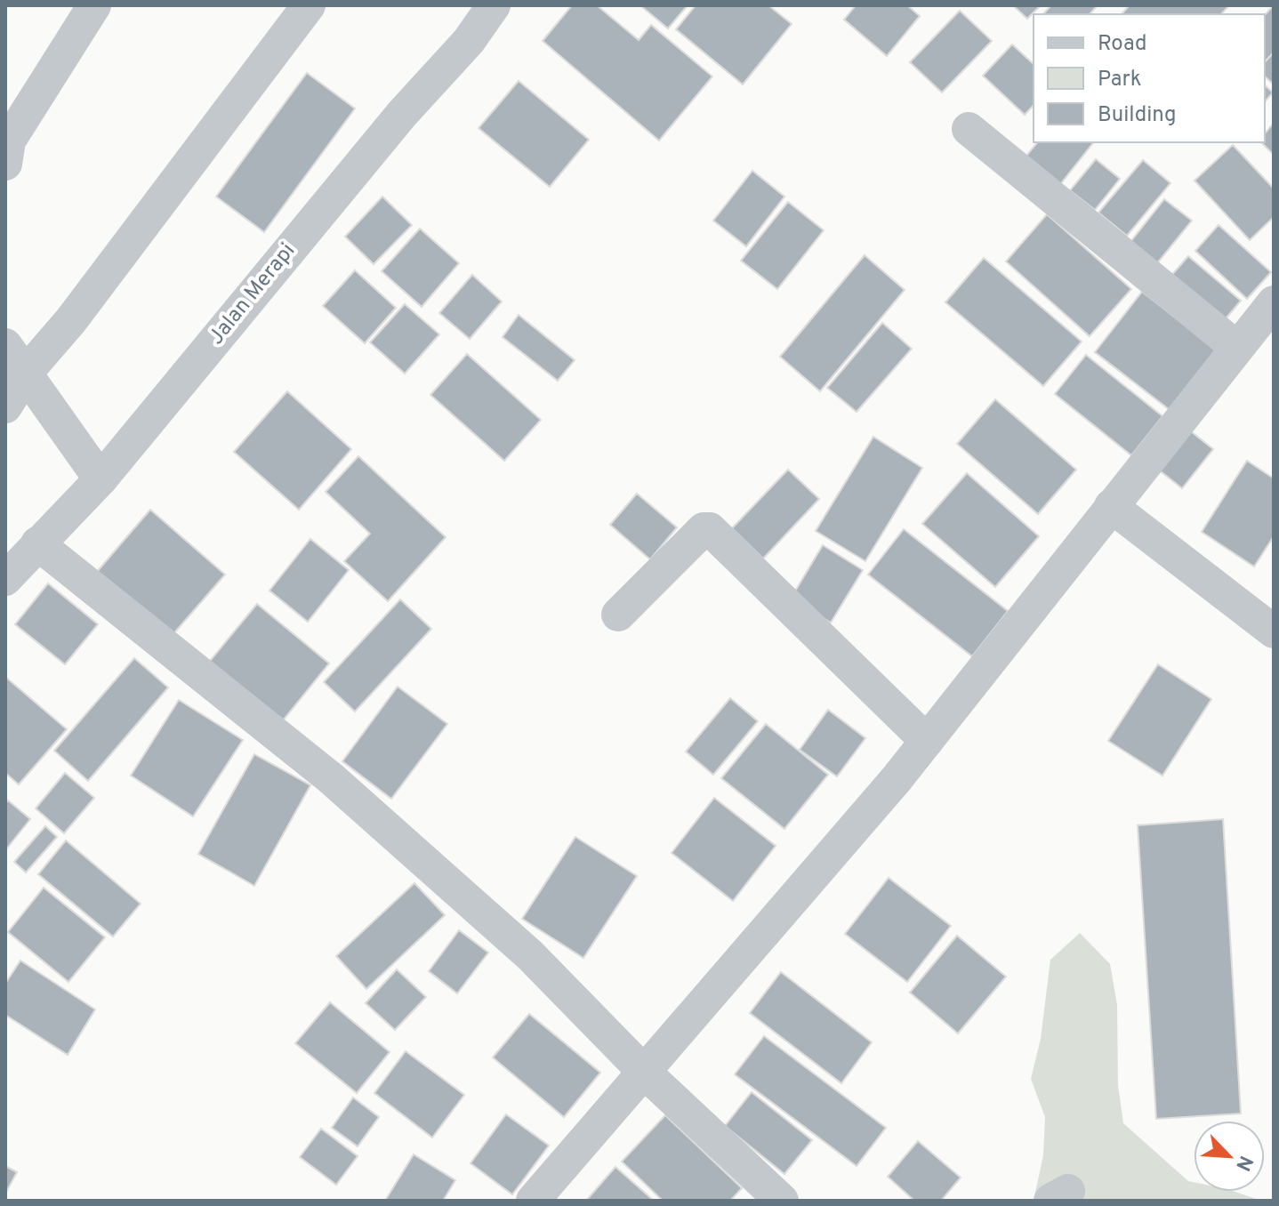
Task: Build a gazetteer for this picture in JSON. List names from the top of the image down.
{
  "streets": {
    "street": ["Jalan Merapi"]
  },
  "legend": ["Road", "Park", "Building"],
  "north": "bottom right"
}
